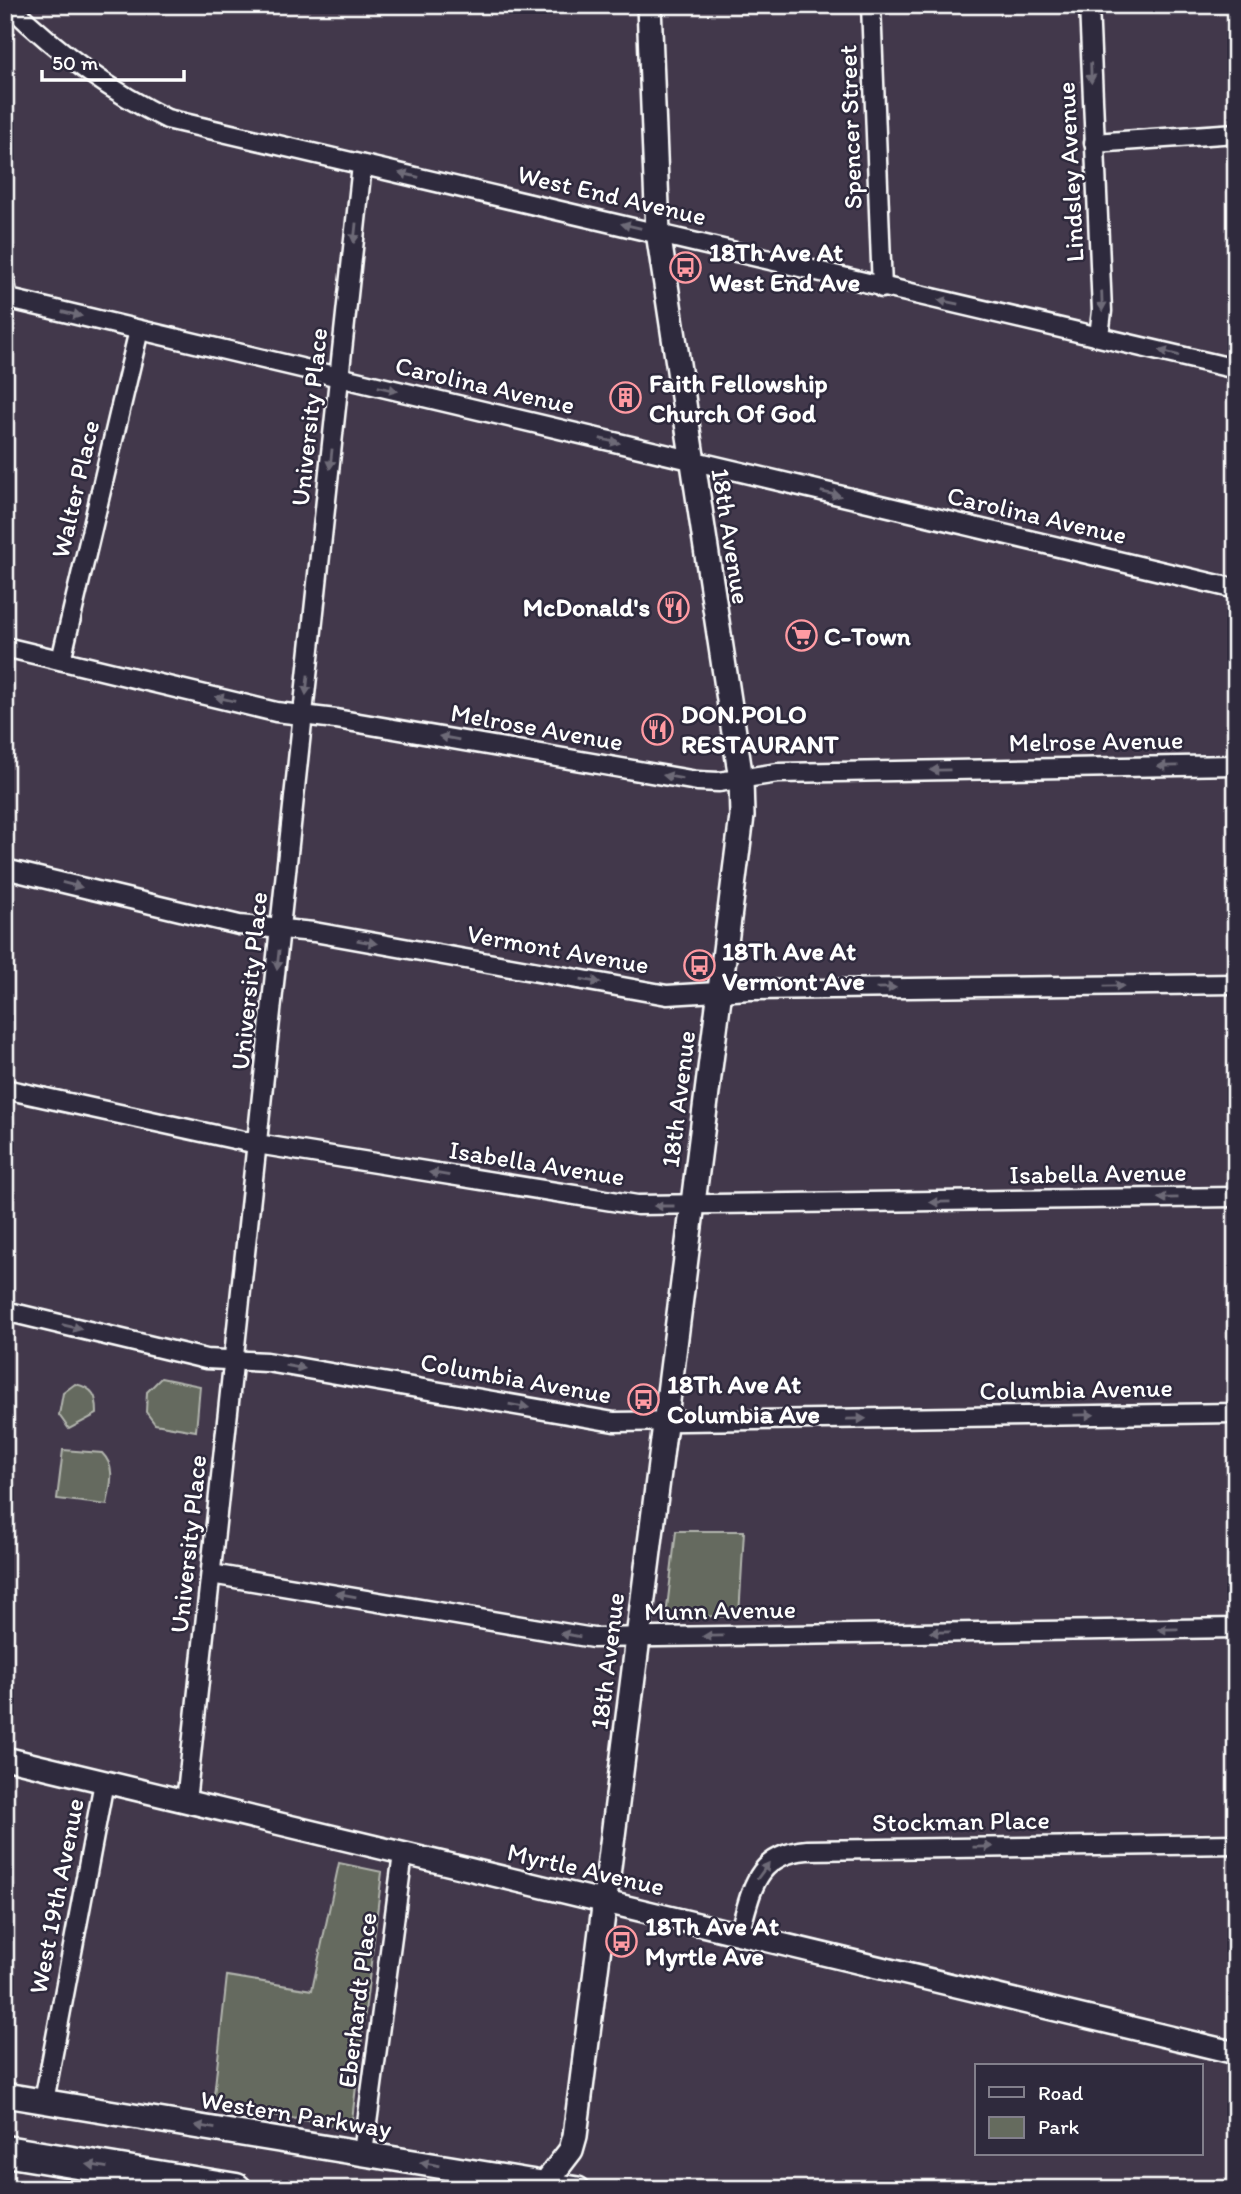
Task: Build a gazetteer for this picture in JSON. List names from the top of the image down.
{
  "streets": {
    "main road": ["18th Avenue", "Western Parkway"],
    "street": [
      "Spencer Street",
      "Lindsley Avenue",
      "West End Avenue",
      "Carolina Avenue",
      "University Place",
      "Walter Place",
      "Melrose Avenue",
      "Vermont Avenue",
      "Isabella Avenue",
      "Columbia Avenue",
      "Munn Avenue",
      "Stockman Place",
      "Myrtle Avenue",
      "West 19th Avenue",
      "Eberhardt Place"
    ]
  },
  "crossings": [
    ["Spencer Street", "West End Avenue"],
    ["Lindsley Avenue", "West End Avenue"],
    ["West End Avenue", "University Place"],
    ["West End Avenue", "18th Avenue"],
    ["Carolina Avenue", "University Place"],
    ["Carolina Avenue", "Walter Place"],
    ["Carolina Avenue", "18th Avenue"],
    ["University Place", "Melrose Avenue"],
    ["University Place", "Vermont Avenue"],
    ["University Place", "Isabella Avenue"],
    ["University Place", "Columbia Avenue"],
    ["University Place", "Munn Avenue"],
    ["University Place", "Myrtle Avenue"],
    ["Walter Place", "Melrose Avenue"],
    ["18th Avenue", "Melrose Avenue"],
    ["18th Avenue", "Vermont Avenue"],
    ["18th Avenue", "Isabella Avenue"],
    ["18th Avenue", "Columbia Avenue"],
    ["18th Avenue", "Munn Avenue"],
    ["18th Avenue", "Myrtle Avenue"],
    ["18th Avenue", "Western Parkway"],
    ["Stockman Place", "Myrtle Avenue"],
    ["Myrtle Avenue", "West 19th Avenue"],
    ["Myrtle Avenue", "Eberhardt Place"],
    ["West 19th Avenue", "Western Parkway"],
    ["Eberhardt Place", "Western Parkway"]
  ],
  "one_way": [
    "Lindsley Avenue",
    "West End Avenue",
    "Carolina Avenue",
    "University Place",
    "Melrose Avenue",
    "Vermont Avenue",
    "Isabella Avenue",
    "Columbia Avenue",
    "Munn Avenue",
    "Stockman Place",
    "Western Parkway"
  ],
  "places": {
    "bus stop": [
      "18Th Ave At West End Ave",
      "18Th Ave At Vermont Ave",
      "18Th Ave At Columbia Ave",
      "18Th Ave At Myrtle Ave"
    ],
    "building": ["Faith Fellowship Church Of God"],
    "restaurant": ["McDonald's", "DON.POLO RESTAURANT"],
    "supermarket": ["C-Town"]
  },
  "legend": ["Road", "Park"],
  "scale_bar": "50 m"
}
